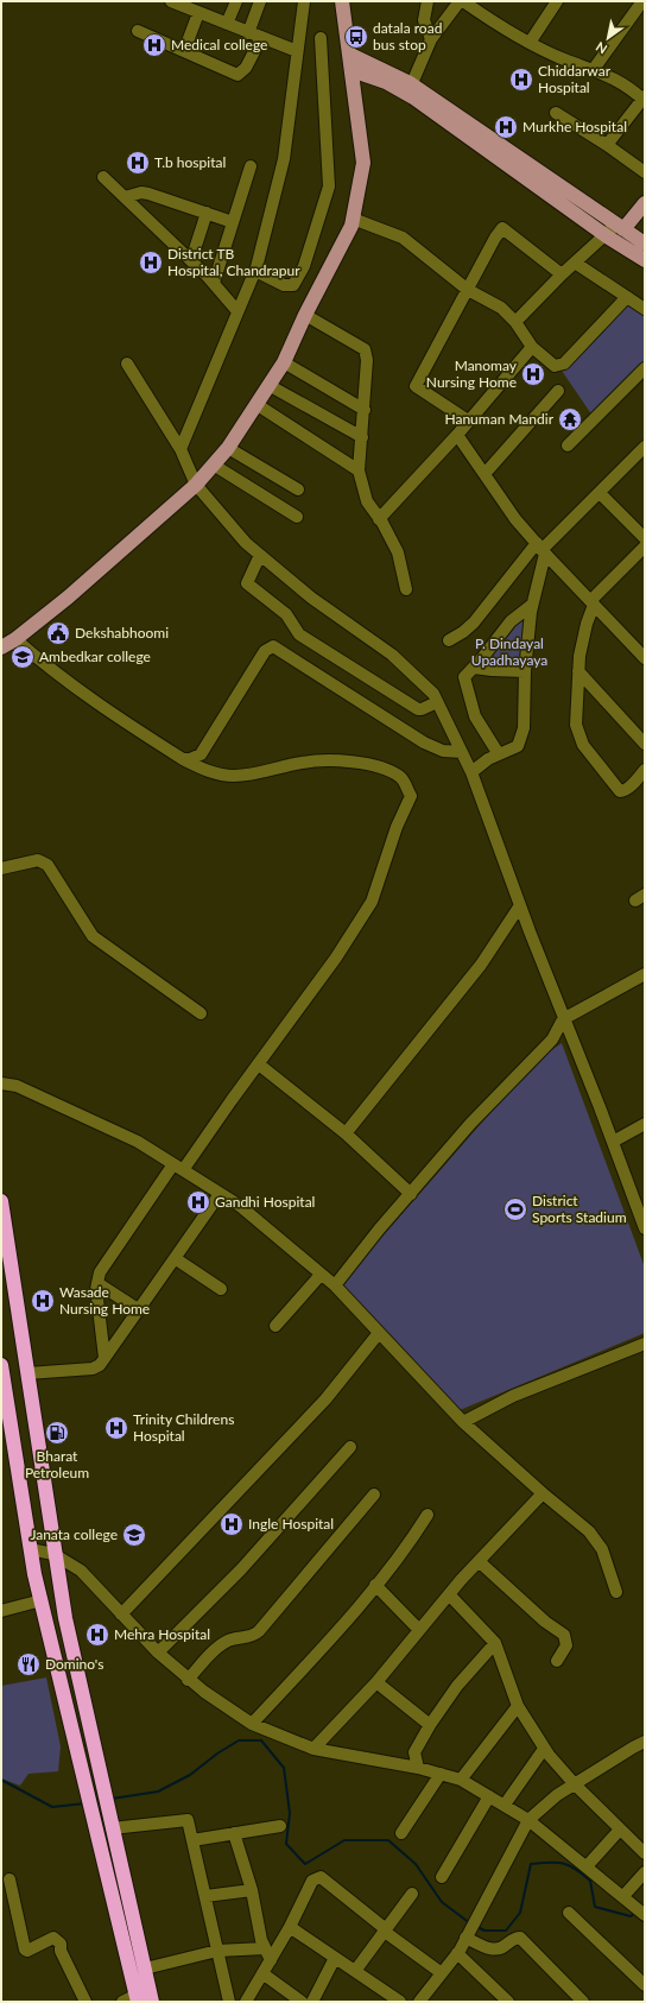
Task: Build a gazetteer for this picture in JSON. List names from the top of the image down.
{
  "parks": ["P. Dindayal Upadhayaya"],
  "places": {
    "bus stop": ["datala road bus stop"],
    "hospital": [
      "Medical college",
      "Chiddarwar Hospital",
      "Murkhe Hospital",
      "T.b hospital",
      "District TB Hospital, Chandrapur",
      "Manomay Nursing Home",
      "Gandhi Hospital",
      "Wasade Nursing Home",
      "Trinity Childrens Hospital",
      "Ingle Hospital",
      "Mehra Hospital"
    ],
    "temple": ["Hanuman Mandir"],
    "public building": ["Dekshabhoomi"],
    "school or university": ["Ambedkar college", "Janata college"],
    "sports": ["District Sports Stadium"],
    "fuel station": ["Bharat Petroleum"],
    "restaurant": ["Domino's"]
  },
  "north": "bottom left"
}
